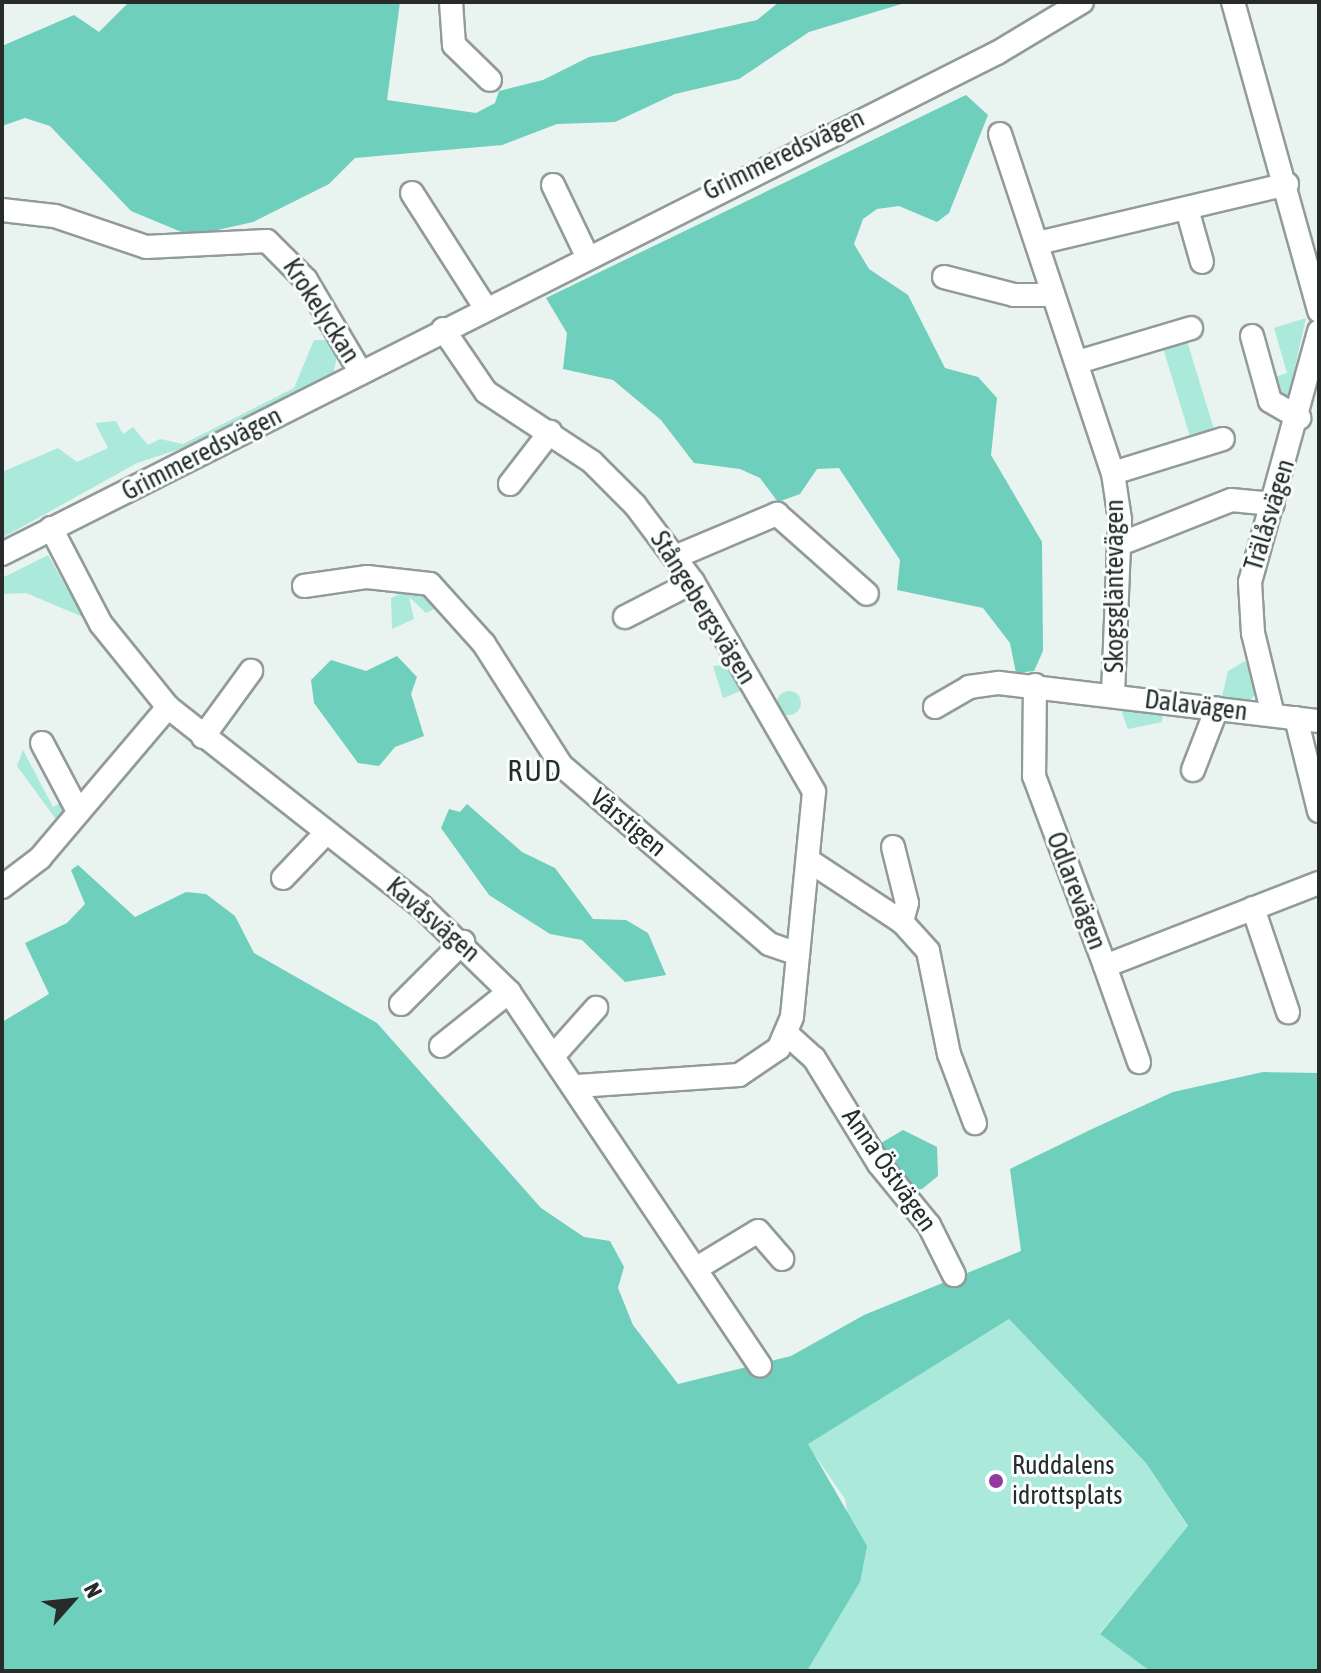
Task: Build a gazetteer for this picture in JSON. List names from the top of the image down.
{
  "streets": {
    "street": [
      "Grimmeredsvägen",
      "Krokelyckan",
      "Trälåsvägen",
      "Skogsgläntevägen",
      "Stångebergsvägen",
      "Dalavägen",
      "Vårstigen",
      "Odlarevägen",
      "Kavåsvägen",
      "Anna Östvägen"
    ]
  },
  "crossings": [
    ["Grimmeredsvägen", "Krokelyckan"],
    ["Grimmeredsvägen", "Stångebergsvägen"],
    ["Grimmeredsvägen", "Kavåsvägen"],
    ["Trälåsvägen", "Dalavägen"],
    ["Skogsgläntevägen", "Dalavägen"],
    ["Stångebergsvägen", "Vårstigen"],
    ["Stångebergsvägen", "Anna Östvägen"],
    ["Dalavägen", "Odlarevägen"]
  ],
  "districts": ["RUD"],
  "places": ["Ruddalens idrottsplats"],
  "north": "top right"
}
